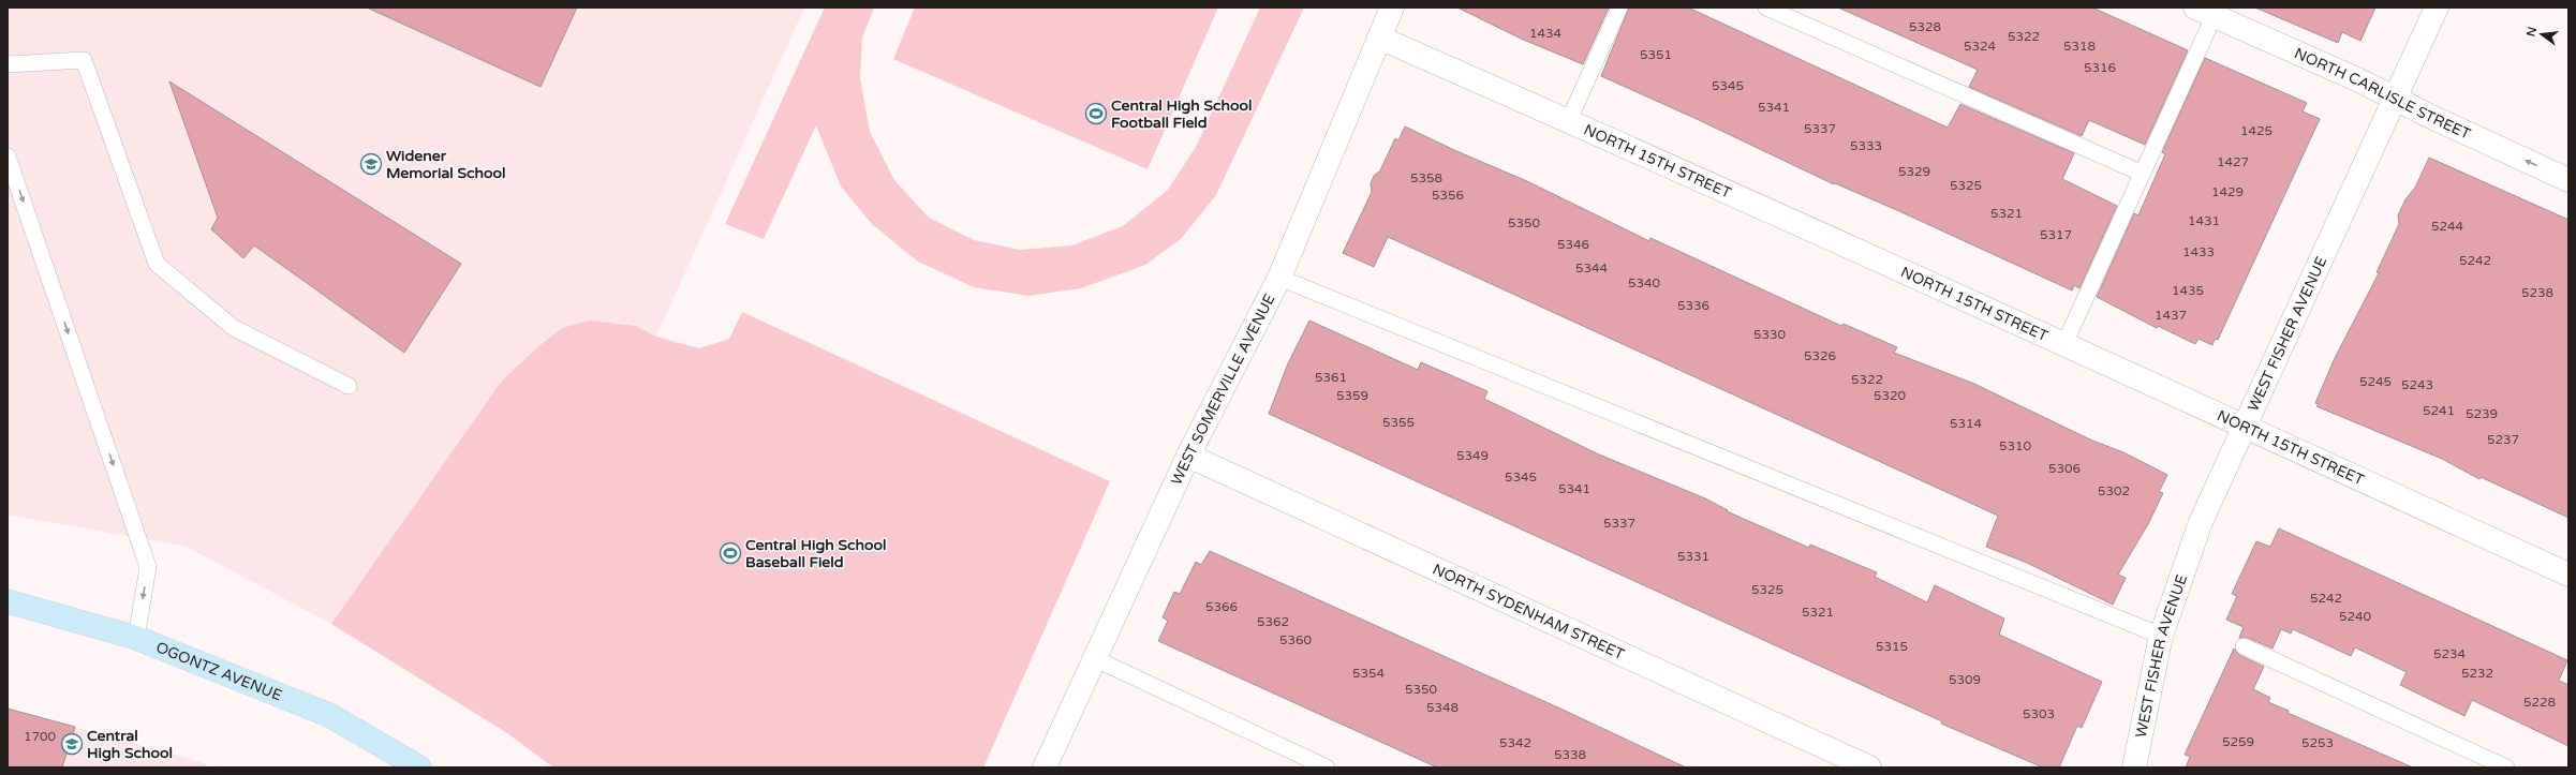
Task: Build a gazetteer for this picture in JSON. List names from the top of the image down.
{
  "streets": {
    "main road": ["OGONTZ AVENUE"],
    "street": [
      "NORTH CARLISLE STREET",
      "NORTH 15TH STREET",
      "WEST FISHER AVENUE",
      "WEST SOMERVILLE AVENUE",
      "NORTH SYDENHAM STREET"
    ]
  },
  "crossings": [
    ["NORTH CARLISLE STREET", "WEST FISHER AVENUE"],
    ["NORTH 15TH STREET", "WEST FISHER AVENUE"],
    ["NORTH 15TH STREET", "WEST SOMERVILLE AVENUE"],
    ["WEST SOMERVILLE AVENUE", "NORTH SYDENHAM STREET"]
  ],
  "one_way": ["NORTH CARLISLE STREET"],
  "places": {
    "sports": ["Central High School Football Field", "Central High School Baseball Field"],
    "school or university": ["Widener Memorial School", "Central High School"]
  },
  "house_numbers": [
    "5328",
    "1434",
    "5322",
    "5324",
    "5318",
    "5351",
    "5316",
    "5345",
    "5341",
    "5337",
    "1425",
    "5333",
    "1427",
    "5329",
    "5358",
    "5325",
    "1429",
    "5356",
    "5321",
    "1431",
    "5350",
    "5244",
    "5317",
    "5346",
    "1433",
    "5242",
    "5344",
    "5340",
    "1435",
    "5238",
    "5336",
    "1437",
    "5330",
    "5326",
    "5361",
    "5322",
    "5245",
    "5243",
    "5359",
    "5320",
    "5241",
    "5239",
    "5355",
    "5314",
    "5237",
    "5310",
    "5349",
    "5306",
    "5345",
    "5341",
    "5302",
    "5337",
    "5331",
    "5325",
    "5242",
    "5366",
    "5321",
    "5240",
    "5362",
    "5360",
    "5315",
    "5234",
    "5354",
    "5232",
    "5309",
    "5350",
    "5228",
    "5348",
    "5303",
    "1700",
    "5259",
    "5342",
    "5253",
    "5338"
  ],
  "north": "left"
}
